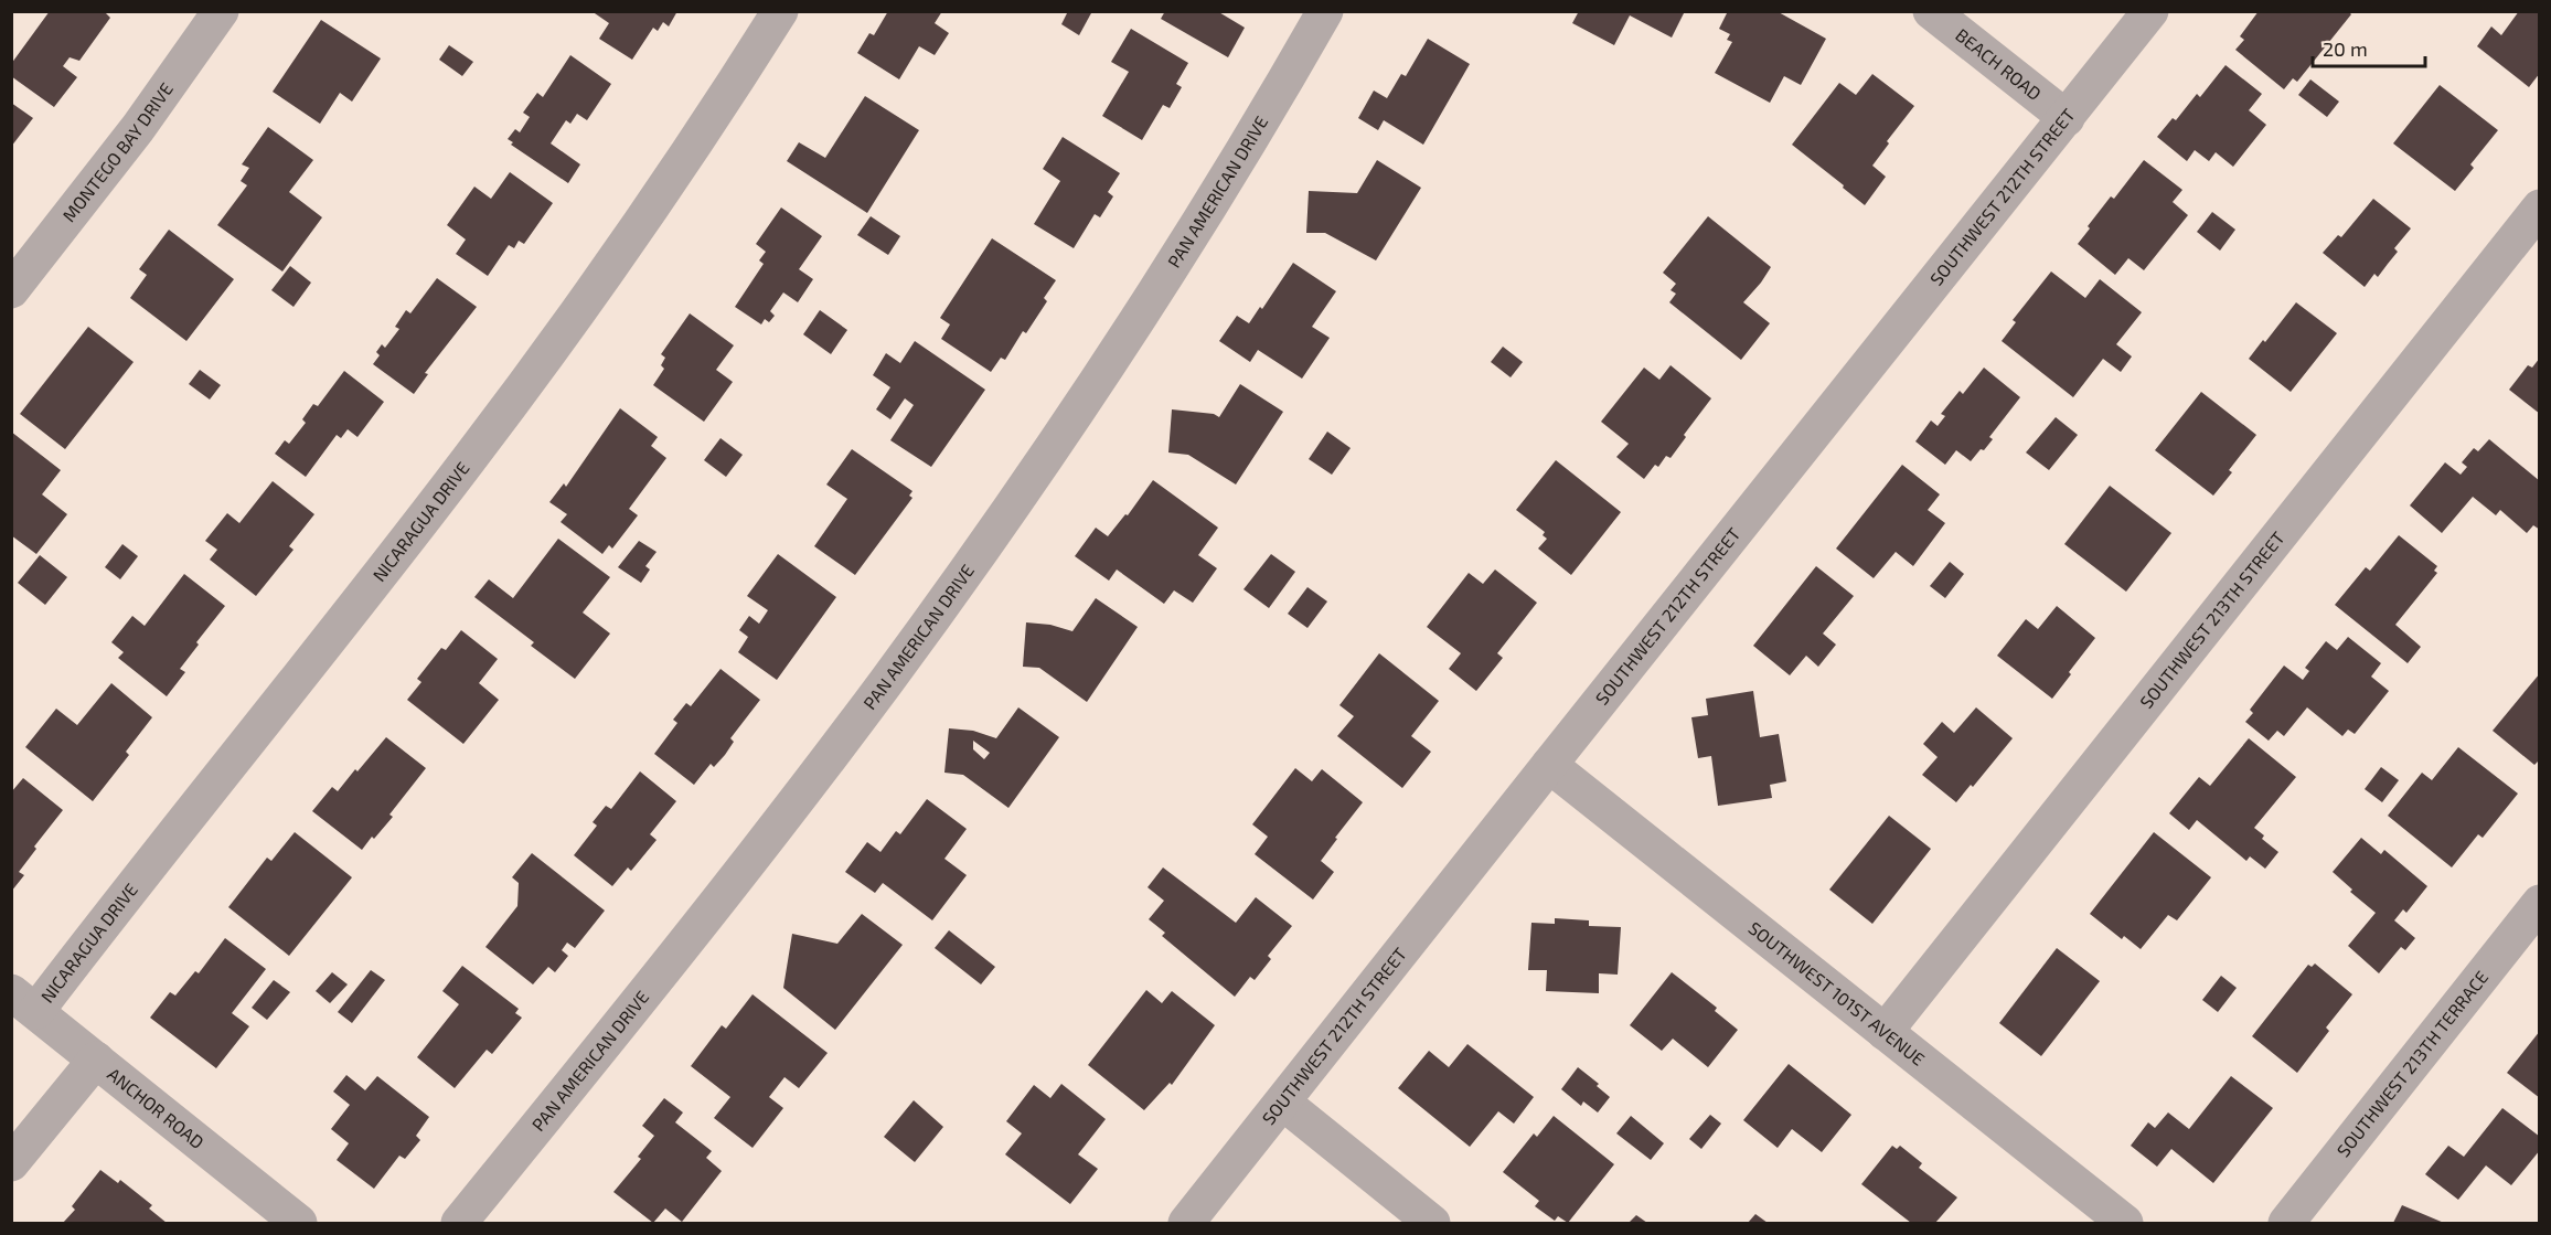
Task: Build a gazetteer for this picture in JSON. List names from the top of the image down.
{
  "streets": {
    "street": [
      "BEACH ROAD",
      "MONTEGO BAY DRIVE",
      "PAN AMERICAN DRIVE",
      "SOUTHWEST 212TH STREET",
      "NICARAGUA DRIVE",
      "SOUTHWEST 213TH STREET",
      "SOUTHWEST 101ST AVENUE",
      "SOUTHWEST 213TH TERRACE",
      "ANCHOR ROAD"
    ]
  },
  "crossings": [
    ["BEACH ROAD", "SOUTHWEST 212TH STREET"],
    ["SOUTHWEST 212TH STREET", "SOUTHWEST 101ST AVENUE"],
    ["NICARAGUA DRIVE", "ANCHOR ROAD"],
    ["SOUTHWEST 213TH STREET", "SOUTHWEST 101ST AVENUE"]
  ],
  "scale_bar": "20 m"
}
